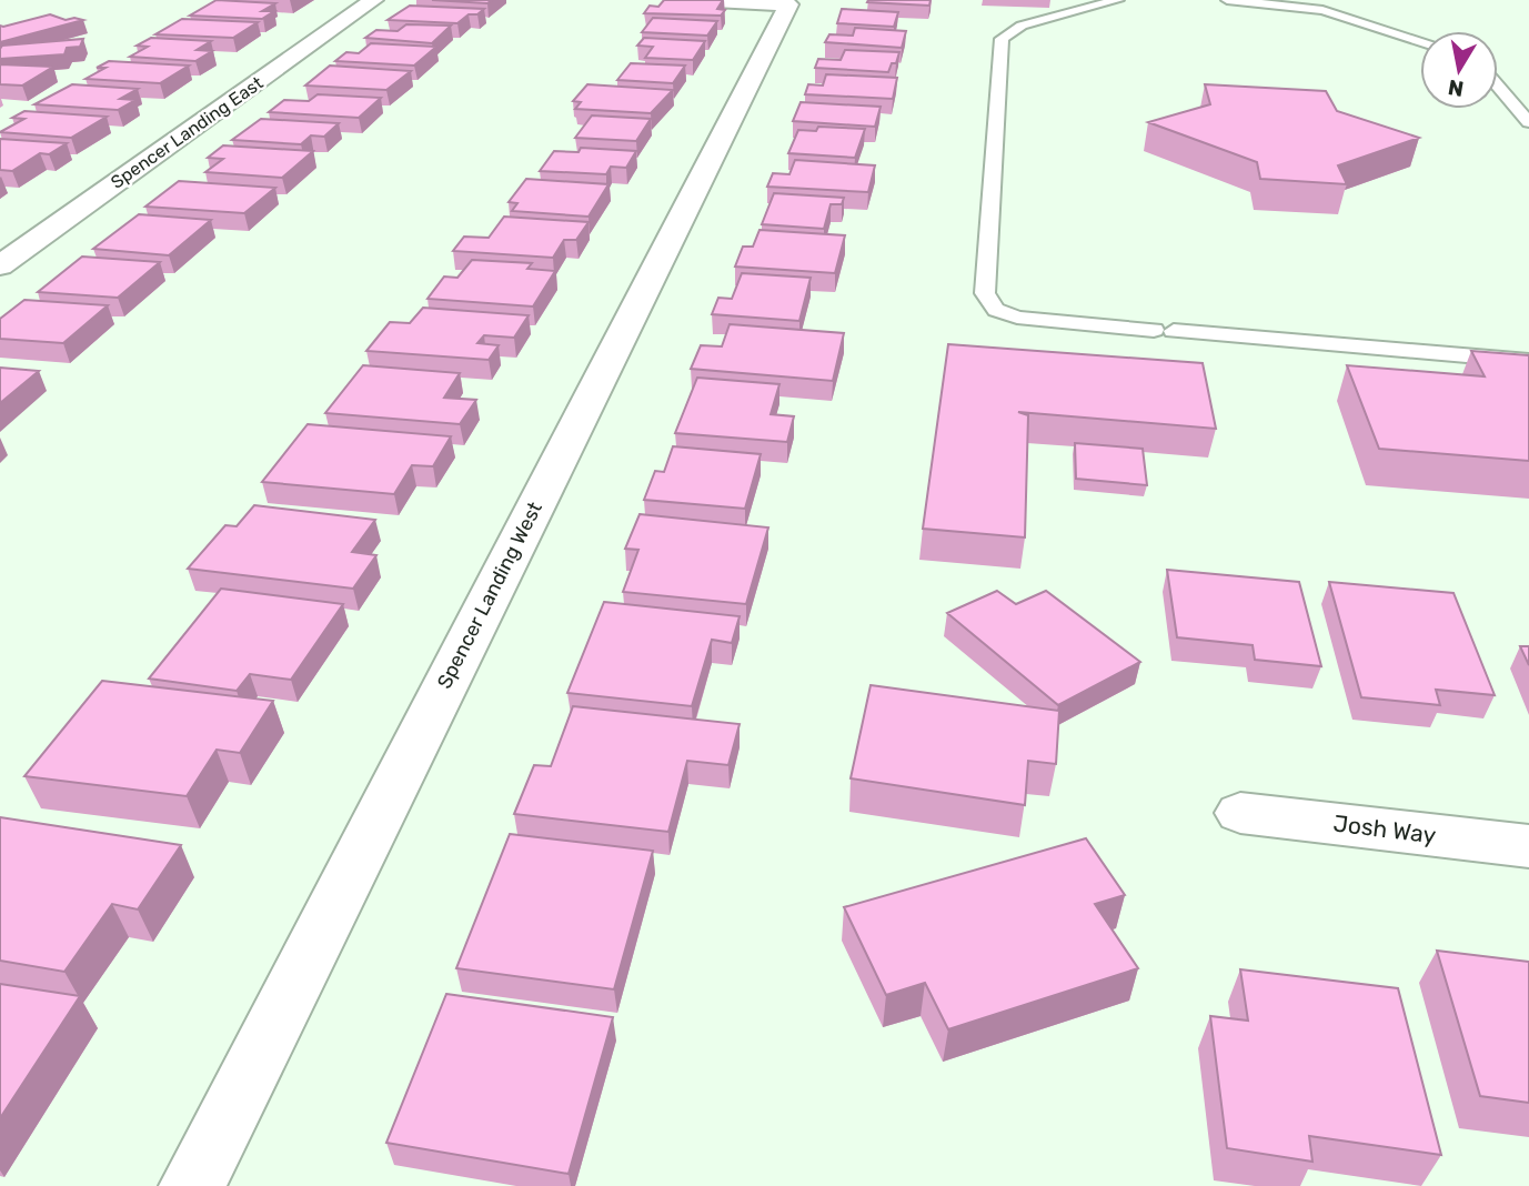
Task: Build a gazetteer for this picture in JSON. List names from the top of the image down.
{
  "streets": {
    "street": ["Spencer Landing East", "Spencer Landing West", "Josh Way"]
  },
  "north": "bottom"
}
